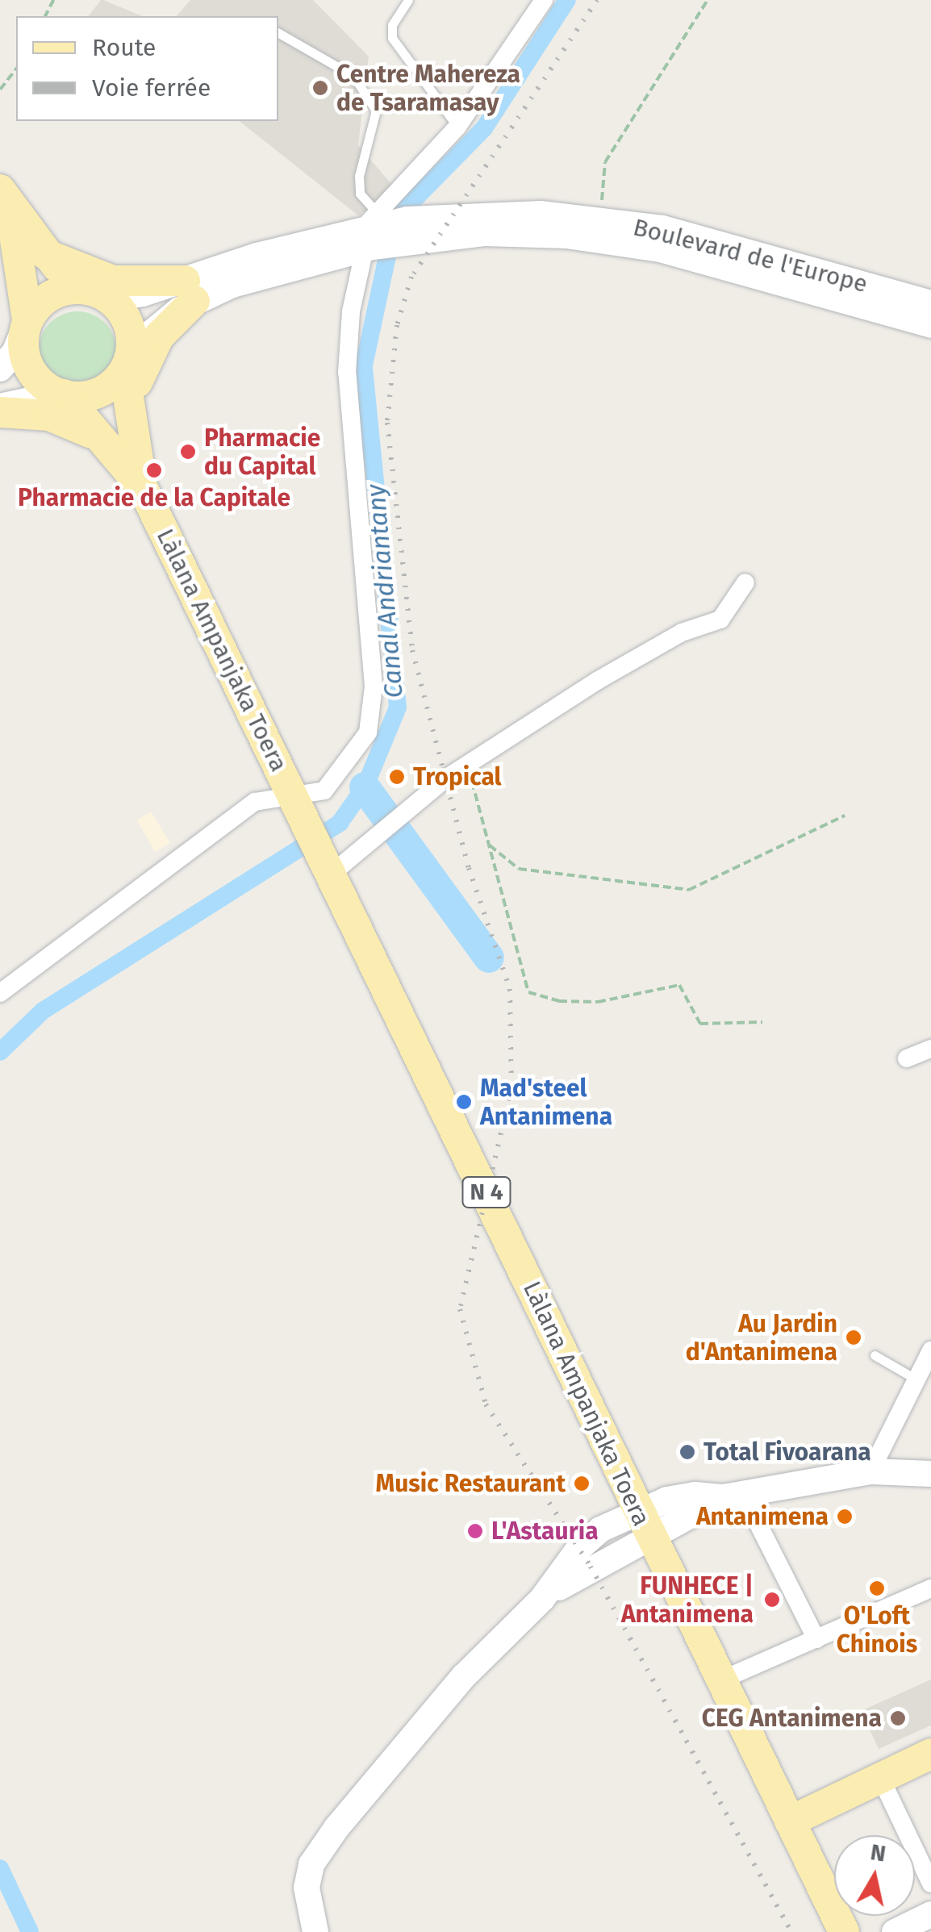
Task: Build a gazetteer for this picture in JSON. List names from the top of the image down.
{
  "streets": {
    "main road": ["Boulevard de l'Europe", "Làlana Ampanjaka Toera", "N 4"]
  },
  "crossings": [
    ["Boulevard de l'Europe", "N 4"],
    ["Làlana Ampanjaka Toera", "N 4"]
  ],
  "water": ["Canal Andriantany"],
  "places": [
    "Centre Mahereza de Tsaramasay",
    "Pharmacie du Capital",
    "Pharmacie de la Capitale",
    "Tropical",
    "Mad'steel Antanimena",
    "Au Jardin d'Antanimena",
    "Total Fivoarana",
    "Music Restaurant",
    "Antanimena",
    "L'Astauria",
    "O'Loft Chinois",
    "FUNHECE | Antanimena",
    "CEG Antanimena"
  ],
  "legend": ["Route", "Voie ferrée"],
  "north": "top"
}
